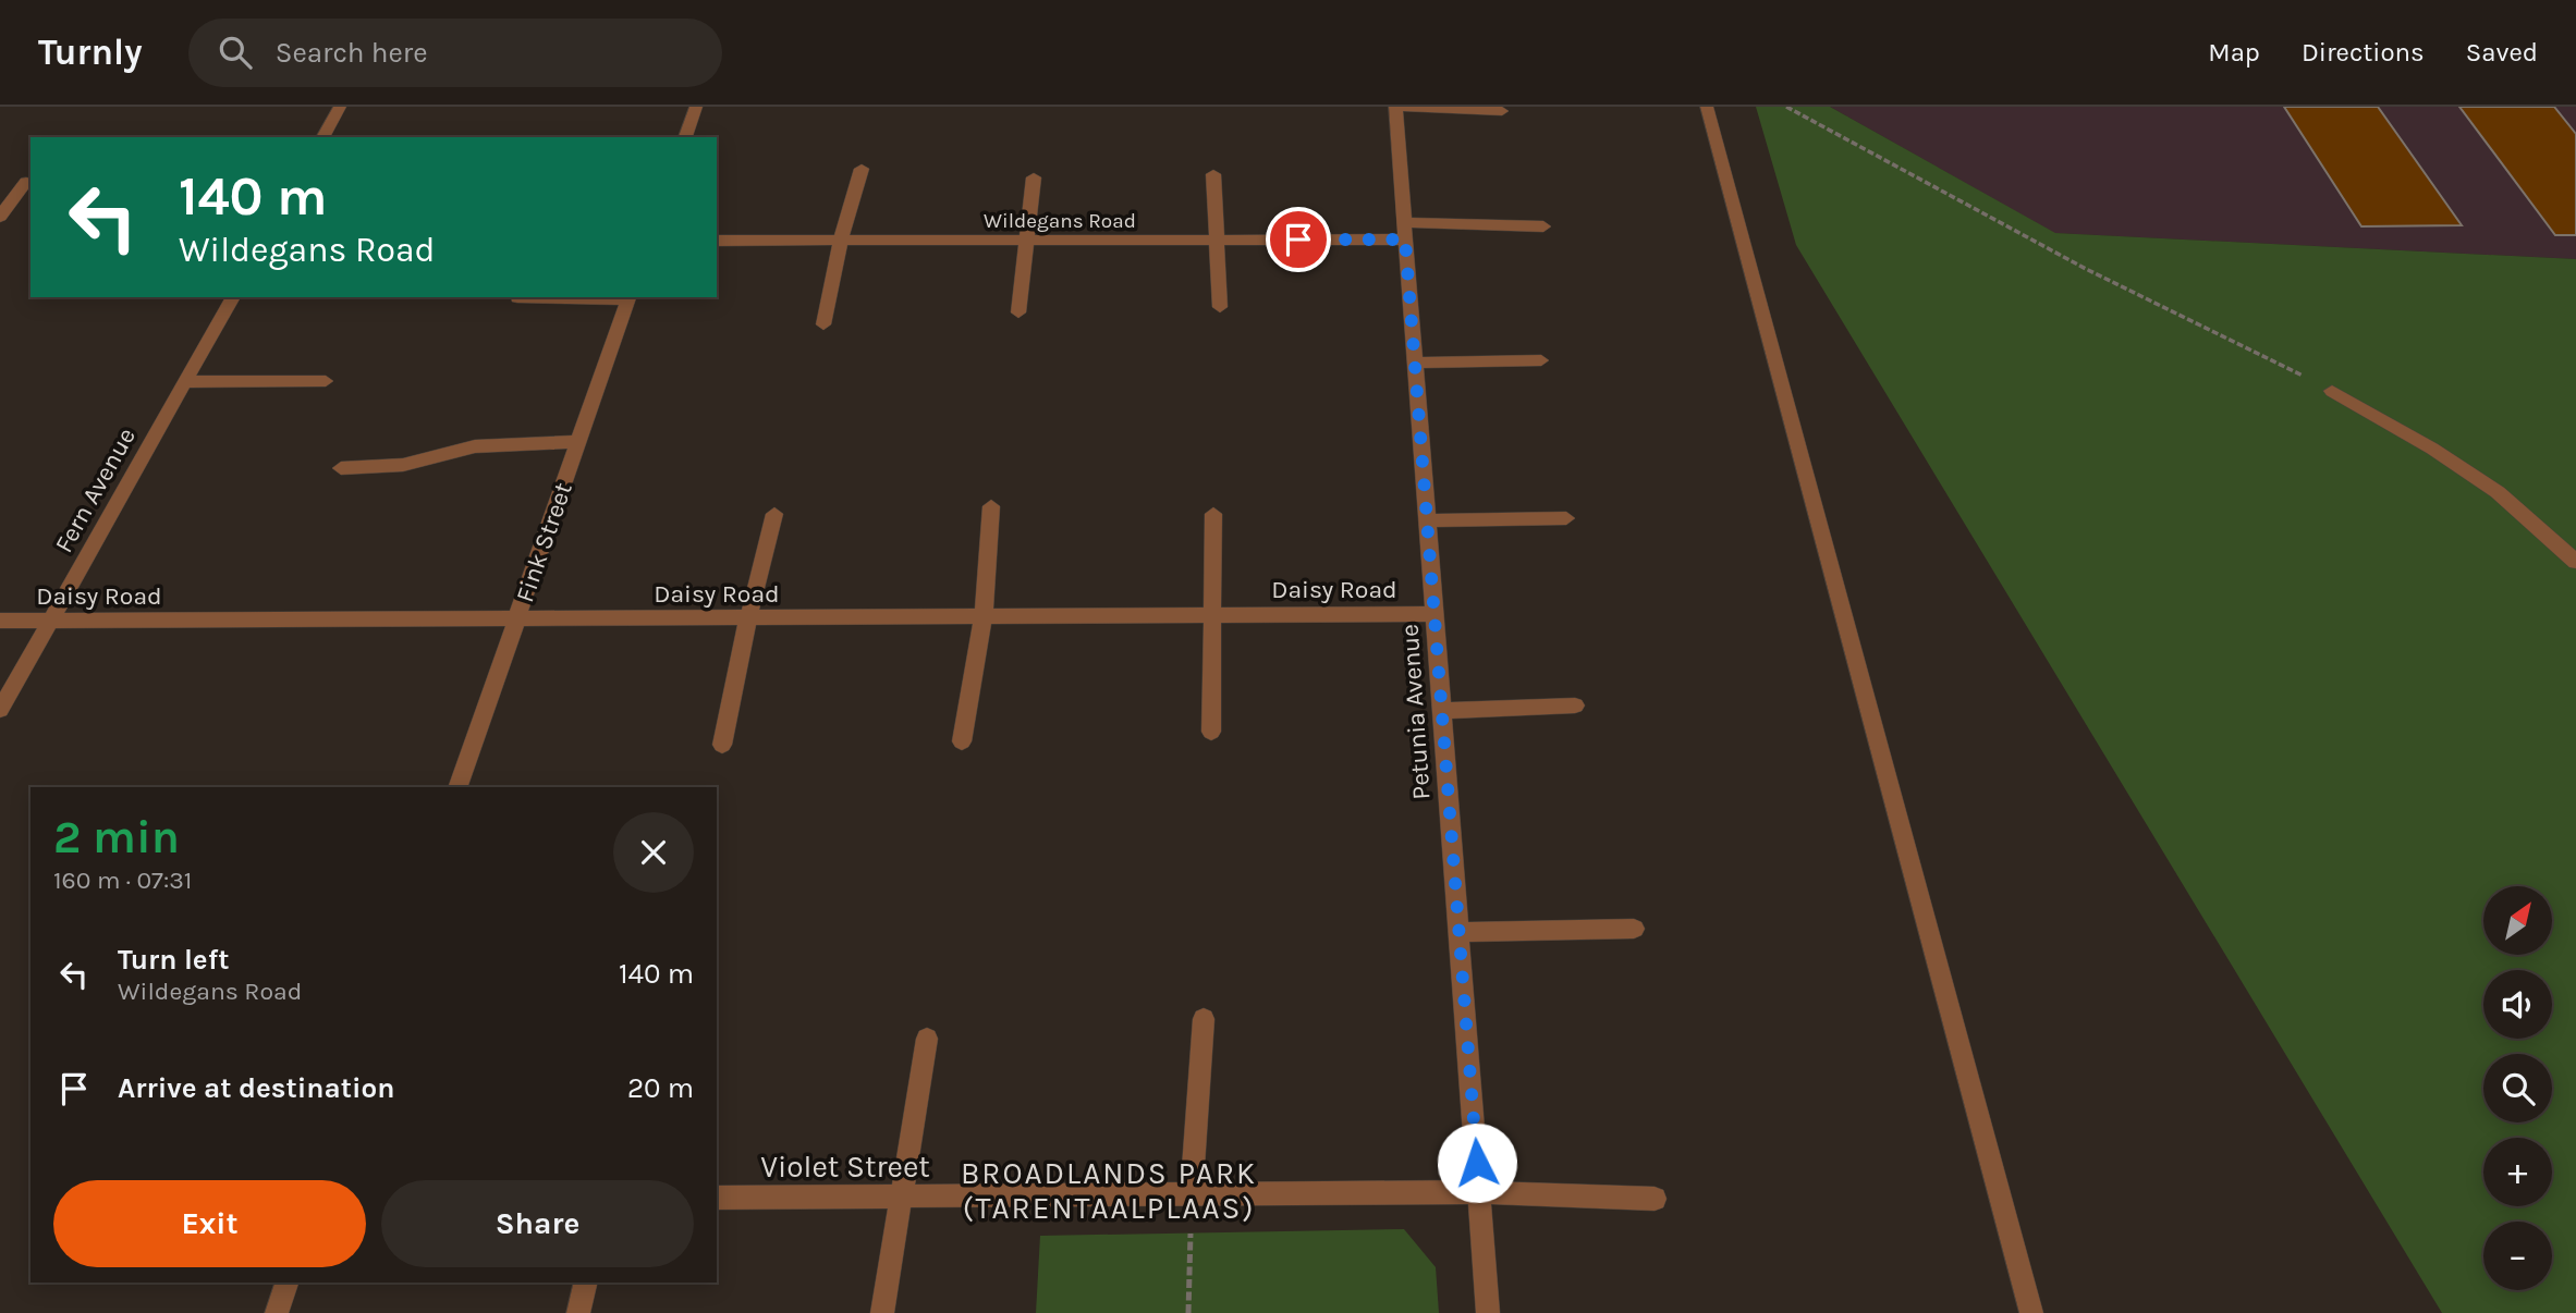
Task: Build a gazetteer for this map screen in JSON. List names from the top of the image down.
{
  "streets": {
    "street": [
      "Wildegans Road",
      "Fern Avenue",
      "Fink Street",
      "Daisy Road",
      "Petunia Avenue",
      "Violet Street"
    ]
  },
  "crossings": [
    ["Wildegans Road", "Petunia Avenue"],
    ["Fern Avenue", "Daisy Road"],
    ["Fink Street", "Daisy Road"],
    ["Daisy Road", "Petunia Avenue"],
    ["Petunia Avenue", "Violet Street"]
  ],
  "districts": ["BROADLANDS PARK (TARENTAALPLAAS)"],
  "north": "top right",
  "page": {
    "header": "Turnly",
    "search": "Search here",
    "nav": ["Map", "Directions", "Saved"],
    "turn": ["140 m", "Wildegans Road"],
    "heading": ["2 min", "160 m · 07:31"],
    "map_buttons": ["+", "−"],
    "list": [
      {
        "name": "Turn left",
        "note": "Wildegans Road",
        "value": "140 m"
      },
      {
        "name": "Arrive at destination",
        "value": "20 m"
      }
    ],
    "buttons": ["Exit", "Share"]
  }
}
